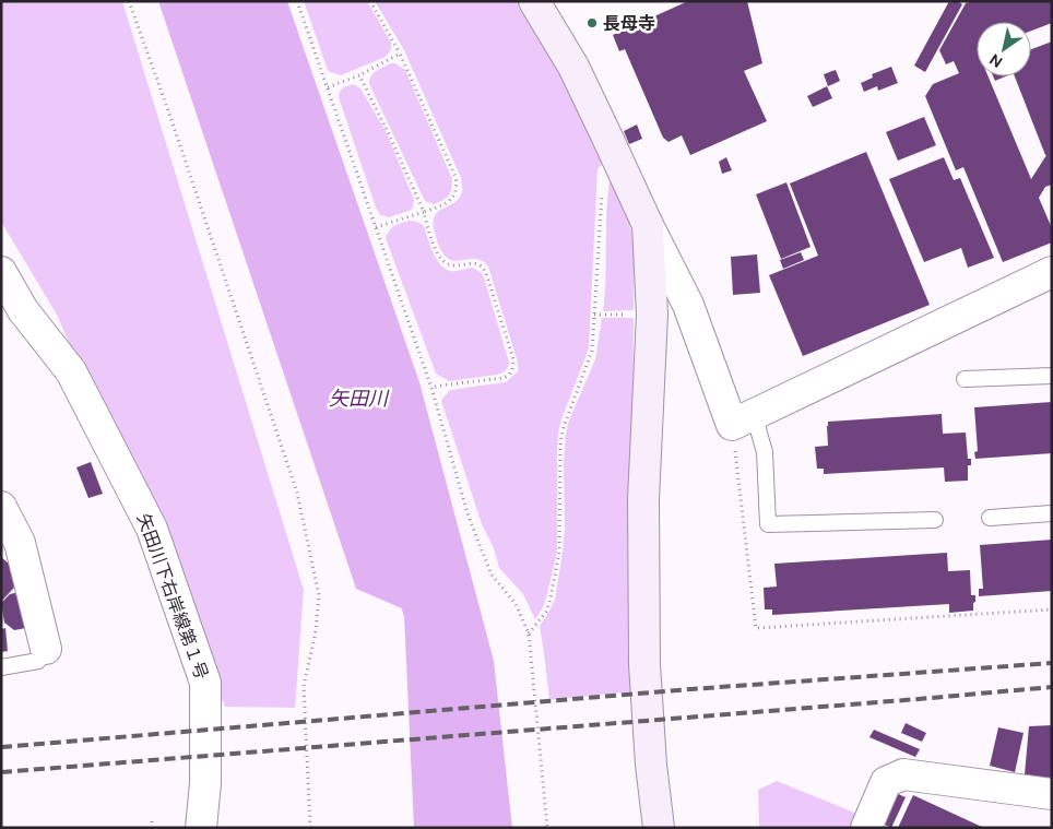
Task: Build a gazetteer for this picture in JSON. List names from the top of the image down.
{
  "streets": {
    "street": ["矢田川下右岸線第１号"]
  },
  "water": ["矢田川"],
  "places": ["長母寺"],
  "north": "bottom left"
}
